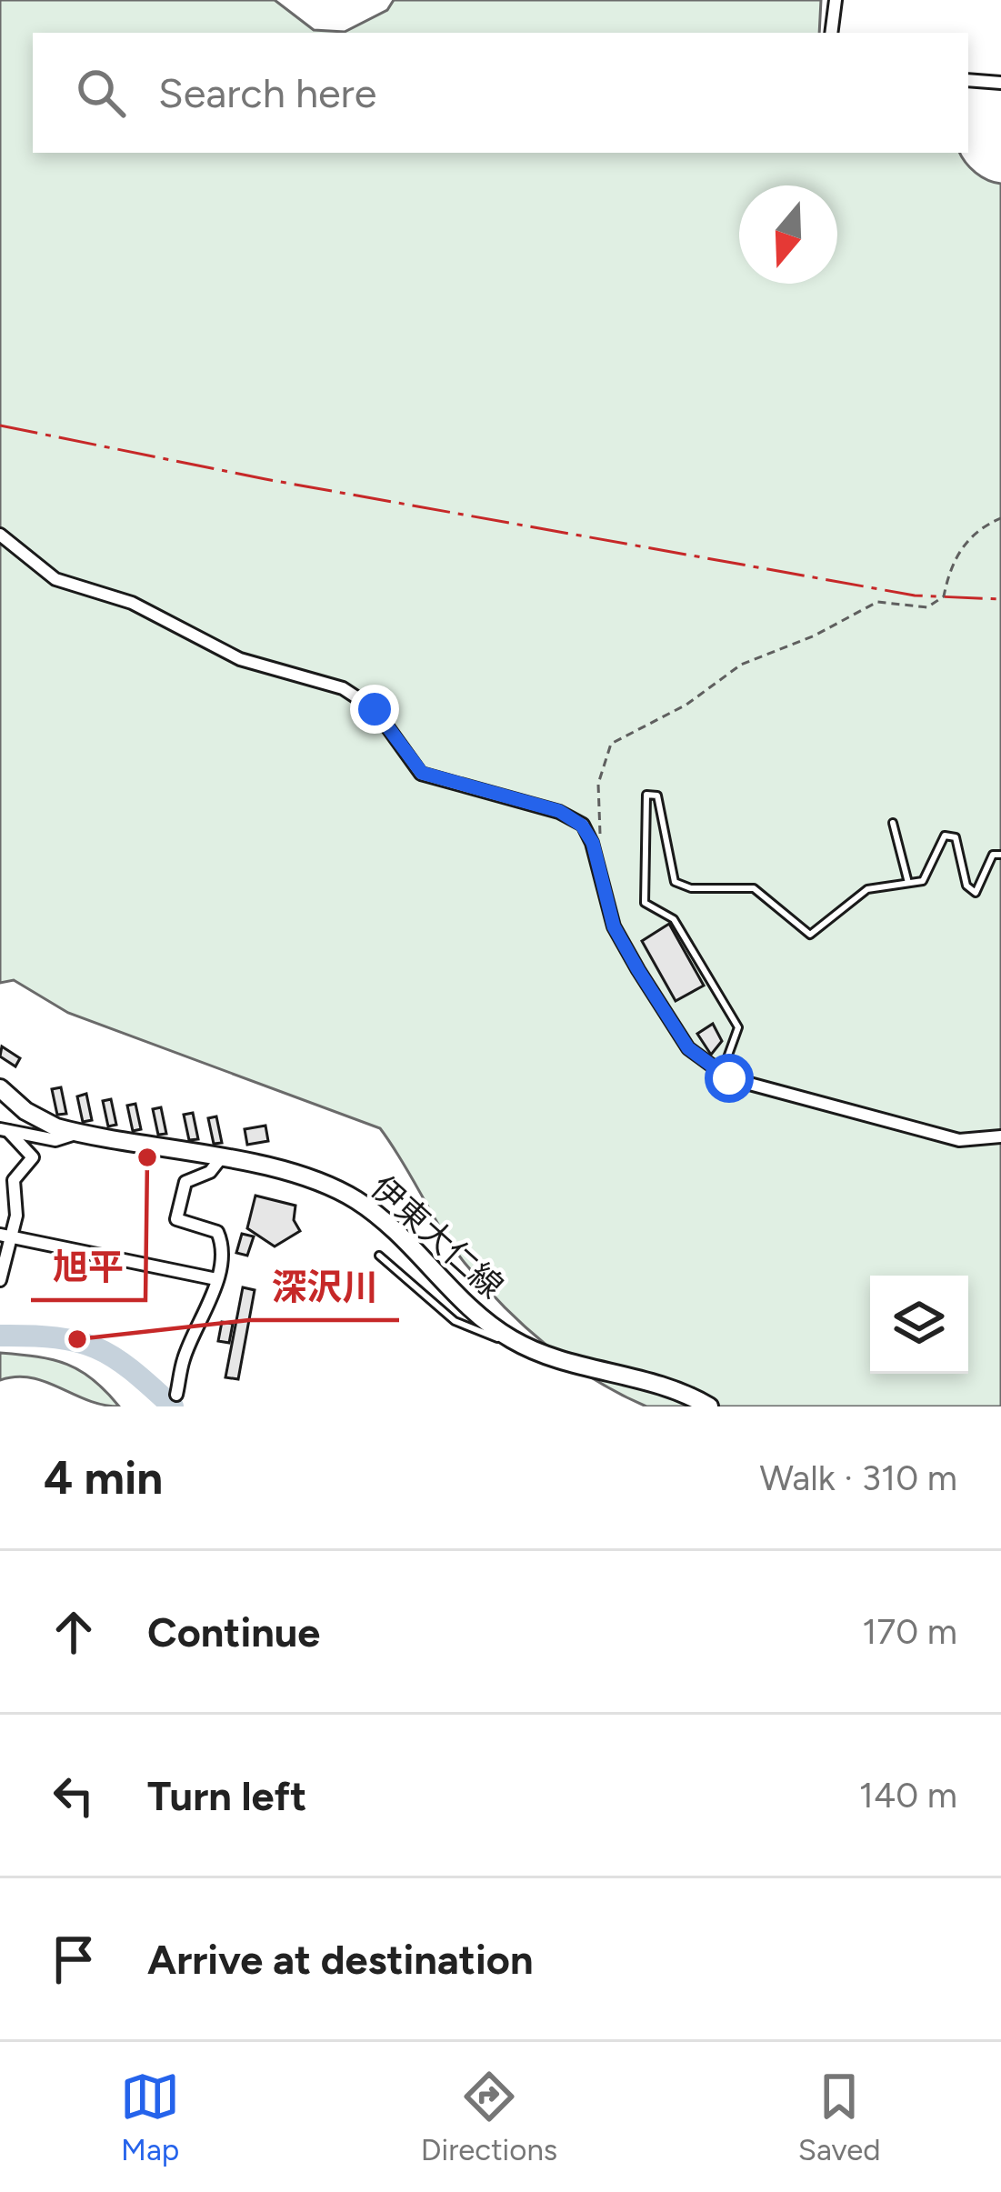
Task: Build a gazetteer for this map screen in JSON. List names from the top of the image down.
{
  "streets": {
    "main road": ["伊東大仁線"]
  },
  "places": ["旭平", "深沢川"],
  "north": "bottom",
  "page": {
    "search": "Search here",
    "heading": ["4 min", "Walk · 310 m"],
    "list": [
      ["Continue", "170 m"],
      ["Turn left", "140 m"],
      "Arrive at destination"
    ],
    "nav": ["Map", "Directions", "Saved"]
  }
}
